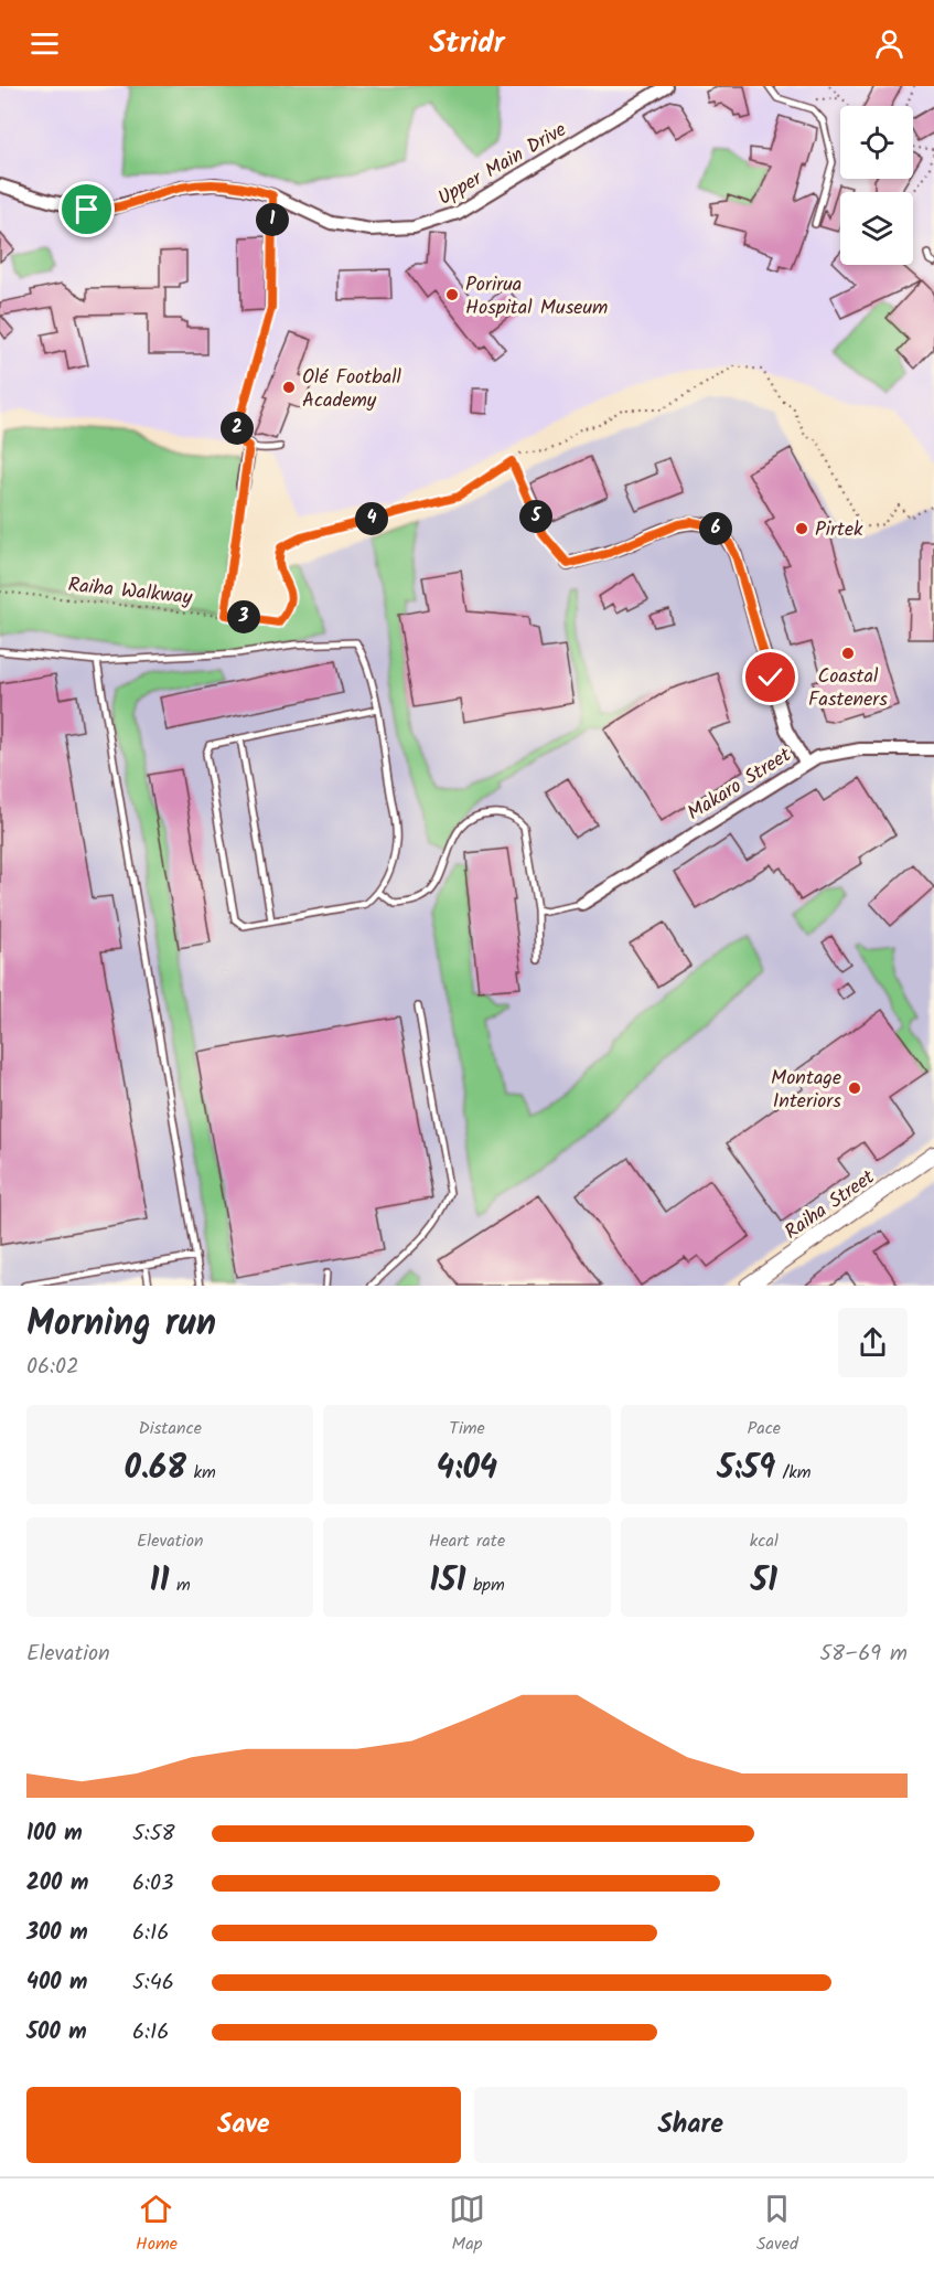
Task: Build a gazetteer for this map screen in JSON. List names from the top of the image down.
{
  "streets": {
    "main road": ["Raiha Street"],
    "street": ["Upper Main Drive", "Makaro Street"],
    "path": ["Raiha Walkway"]
  },
  "places": [
    "Porirua Hospital Museum",
    "Olé Football Academy",
    "Pirtek",
    "Coastal Fasteners",
    "Montage Interiors"
  ],
  "page": {
    "header": "Stridr",
    "pins": [
      "1",
      "2",
      "5",
      "4",
      "6",
      "3"
    ],
    "heading": ["Morning run", "06:02"],
    "stats": [
      ["Distance", "0.68 km"],
      ["Time", "4:04"],
      ["Pace", "5:59 /km"],
      ["Elevation", "11 m"],
      ["Heart rate", "151 bpm"],
      ["kcal", "51"]
    ],
    "chart": ["Elevation", "58–69 m"],
    "list": [
      {
        "name": "100 m",
        "note": "5:58"
      },
      {
        "name": "200 m",
        "note": "6:03"
      },
      {
        "name": "300 m",
        "note": "6:16"
      },
      {
        "name": "400 m",
        "note": "5:46"
      },
      {
        "name": "500 m",
        "note": "6:16"
      }
    ],
    "buttons": ["Save", "Share"],
    "tabs": ["Home", "Map", "Saved"]
  }
}
